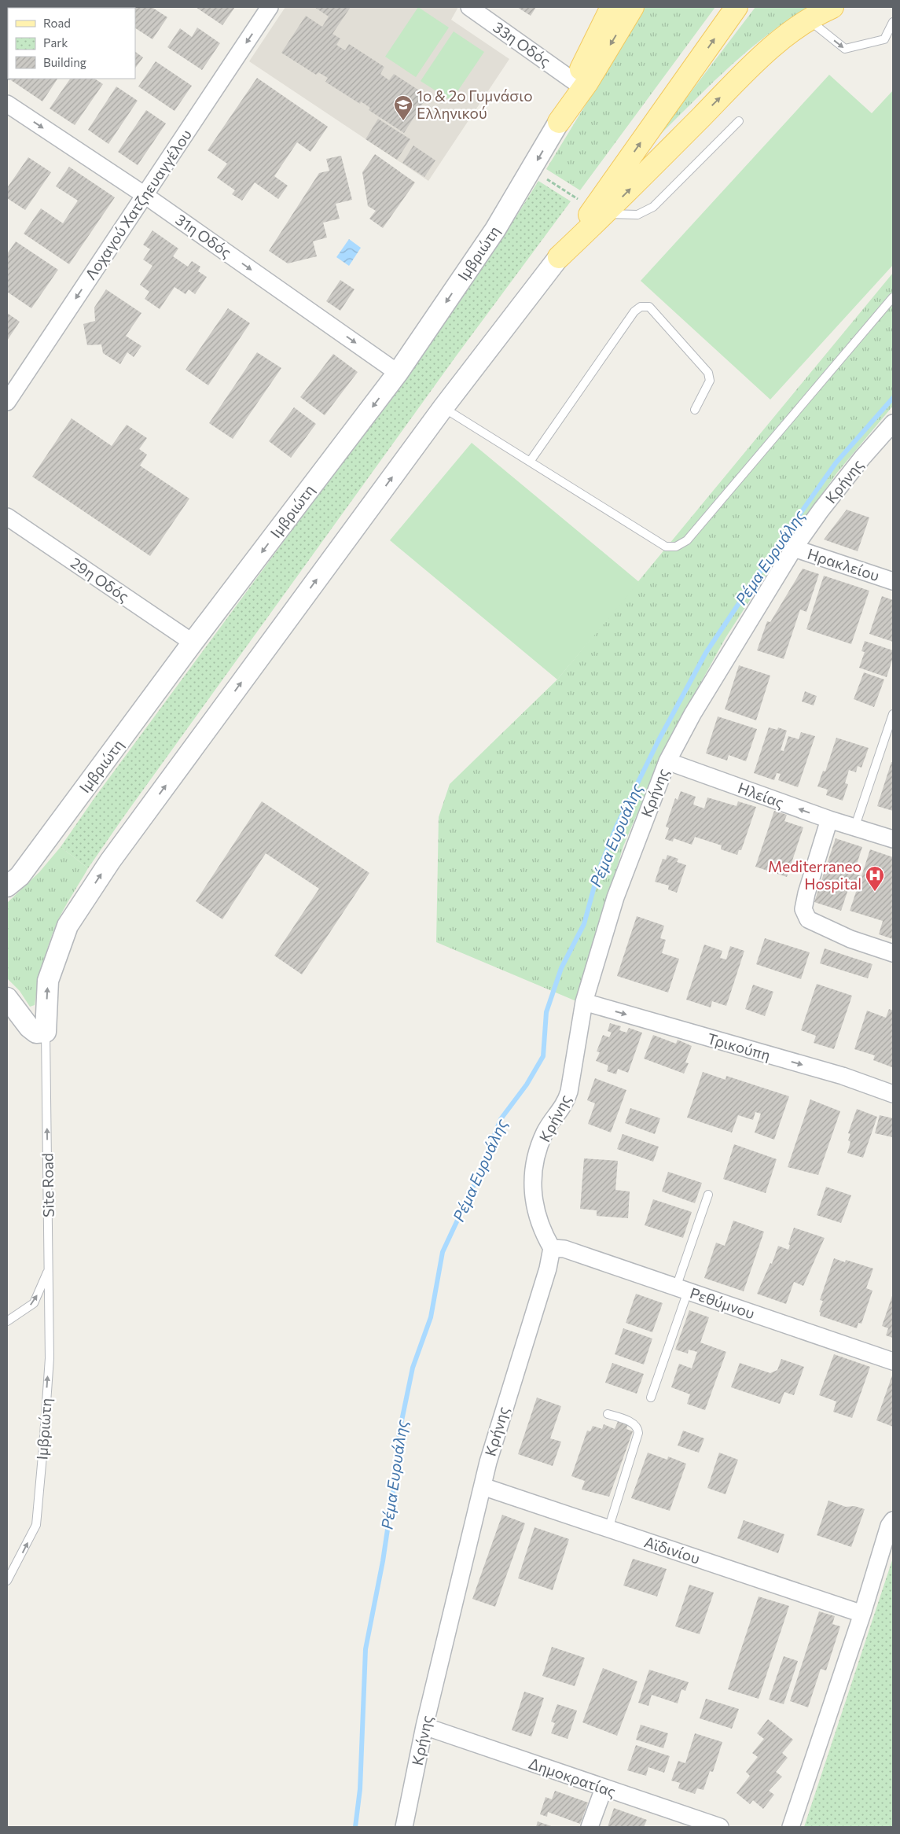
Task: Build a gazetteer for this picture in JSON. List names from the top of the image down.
{
  "streets": {
    "street": [
      "33η Οδός",
      "Λοχαγού Χατζηευαγγέλου",
      "31η Οδός",
      "Ιμβριώτη",
      "Κρήνης",
      "Ηρακλείου",
      "29η Οδός",
      "Ηλείας",
      "Τρικούπη",
      "Ρεθύμνου",
      "Αϊδινίου",
      "Δημοκρατίας"
    ],
    "lane": ["Site Road"]
  },
  "crossings": [
    ["Λοχαγού Χατζηευαγγέλου", "31η Οδός"],
    ["31η Οδός", "Ιμβριώτη"],
    ["Ιμβριώτη", "29η Οδός"],
    ["Ιμβριώτη", "Site Road"],
    ["Κρήνης", "Ηρακλείου"],
    ["Κρήνης", "Ηλείας"],
    ["Κρήνης", "Τρικούπη"],
    ["Κρήνης", "Ρεθύμνου"],
    ["Κρήνης", "Αϊδινίου"],
    ["Κρήνης", "Δημοκρατίας"]
  ],
  "one_way": [
    "Λοχαγού Χατζηευαγγέλου",
    "31η Οδός",
    "Ηλείας",
    "Τρικούπη",
    "Site Road"
  ],
  "water": ["Ρέμα Ευρυάλης"],
  "places": {
    "school or university": ["1ο & 2ο Γυμνάσιο Ελληνικού"],
    "hospital": ["Mediterraneo Hospital"]
  },
  "legend": ["Road", "Park", "Building"]
}
